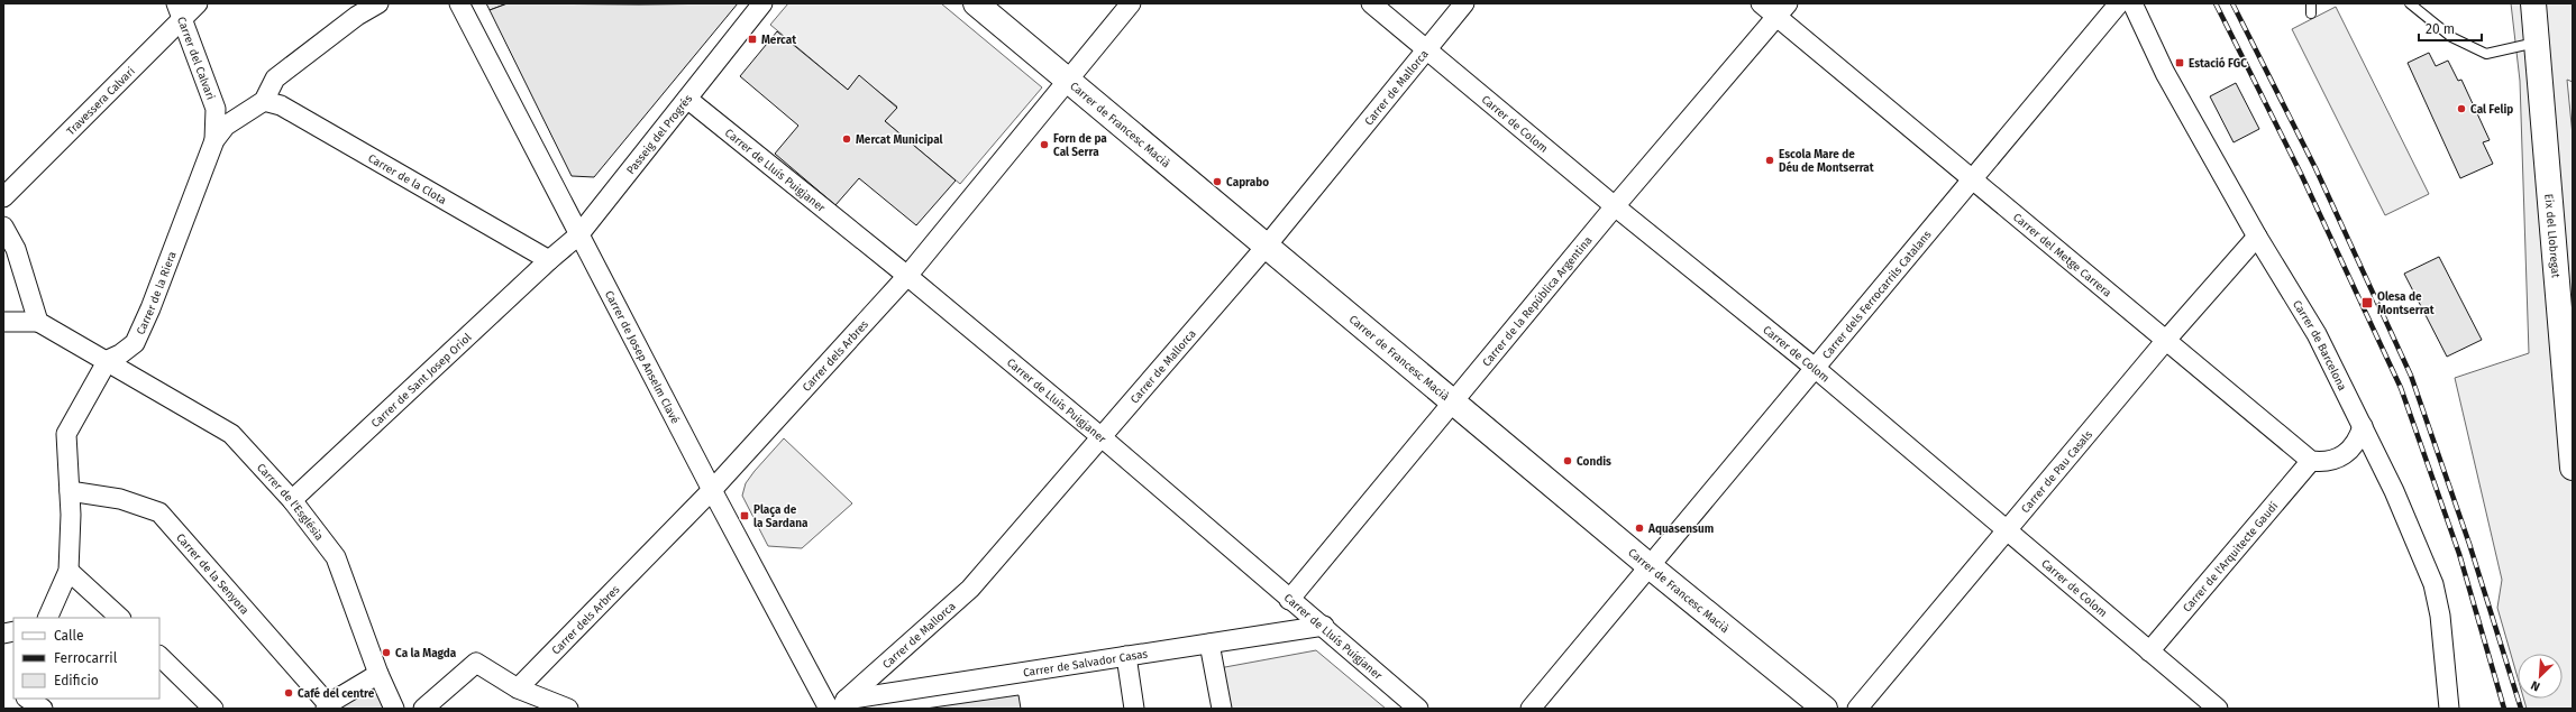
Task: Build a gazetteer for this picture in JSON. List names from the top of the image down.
{
  "streets": {
    "main road": ["Carrer de Francesc Macià", "Eix del Llobregat"],
    "street": [
      "Carrer del Calvari",
      "Carrer de Mallorca",
      "Travessera Calvari",
      "Carrer de Colom",
      "Passeig del Progrés",
      "Carrer de Lluís Puigjaner",
      "Carrer de la Clota",
      "Carrer del Metge Carrera",
      "Carrer de la Riera",
      "Carrer dels Ferrocarrils Catalans",
      "Carrer de la República Argentina",
      "Carrer de Barcelona",
      "Carrer dels Arbres",
      "Carrer de Josep Anselm Clavé",
      "Carrer de Sant Josep Oriol",
      "Carrer de Pau Casals",
      "Carrer de l'Església",
      "Carrer de l'Arquitecte Gaudí",
      "Carrer de la Senyora",
      "Carrer de Salvador Casas"
    ]
  },
  "crossings": [
    ["Carrer del Calvari", "Travessera Calvari"],
    ["Carrer del Calvari", "Carrer de la Riera"],
    ["Carrer de Mallorca", "Carrer de Francesc Macià"],
    ["Carrer de Mallorca", "Carrer de Colom"],
    ["Carrer de Mallorca", "Carrer de Lluís Puigjaner"],
    ["Carrer de Mallorca", "Carrer de Salvador Casas"],
    ["Carrer de Francesc Macià", "Carrer dels Ferrocarrils Catalans"],
    ["Carrer de Francesc Macià", "Carrer de la República Argentina"],
    ["Carrer de Francesc Macià", "Carrer dels Arbres"],
    ["Carrer de Colom", "Carrer dels Ferrocarrils Catalans"],
    ["Carrer de Colom", "Carrer de la República Argentina"],
    ["Carrer de Colom", "Carrer de Pau Casals"],
    ["Carrer de Colom", "Carrer de l'Arquitecte Gaudí"],
    ["Passeig del Progrés", "Carrer de Lluís Puigjaner"],
    ["Passeig del Progrés", "Carrer de la Clota"],
    ["Passeig del Progrés", "Carrer de Josep Anselm Clavé"],
    ["Passeig del Progrés", "Carrer de Sant Josep Oriol"],
    ["Carrer de Lluís Puigjaner", "Carrer de la República Argentina"],
    ["Carrer de Lluís Puigjaner", "Carrer dels Arbres"],
    ["Carrer de Lluís Puigjaner", "Carrer de Salvador Casas"],
    ["Carrer de la Clota", "Carrer de la Riera"],
    ["Carrer de la Clota", "Carrer de Sant Josep Oriol"],
    ["Carrer del Metge Carrera", "Carrer dels Ferrocarrils Catalans"],
    ["Carrer del Metge Carrera", "Carrer de la República Argentina"],
    ["Carrer del Metge Carrera", "Carrer de Pau Casals"],
    ["Carrer del Metge Carrera", "Carrer de l'Arquitecte Gaudí"],
    ["Carrer de la Riera", "Carrer de l'Església"],
    ["Carrer de Barcelona", "Carrer de Pau Casals"],
    ["Carrer dels Arbres", "Carrer de Josep Anselm Clavé"],
    ["Carrer de Sant Josep Oriol", "Carrer de l'Església"]
  ],
  "places": {
    "transit": [
      "Mercat",
      "Estació FGC",
      "Olesa de Montserrat",
      "Plaça de la Sardana"
    ],
    "other": [
      "Cal Felip",
      "Mercat Municipal",
      "Forn de pa Cal Serra",
      "Escola Mare de Déu de Montserrat",
      "Caprabo",
      "Condis",
      "Aquasensum",
      "Ca la Magda",
      "Café del centre"
    ]
  },
  "legend": ["Calle", "Ferrocarril", "Edificio"],
  "scale_bar": "20 m",
  "north": "bottom left"
}
